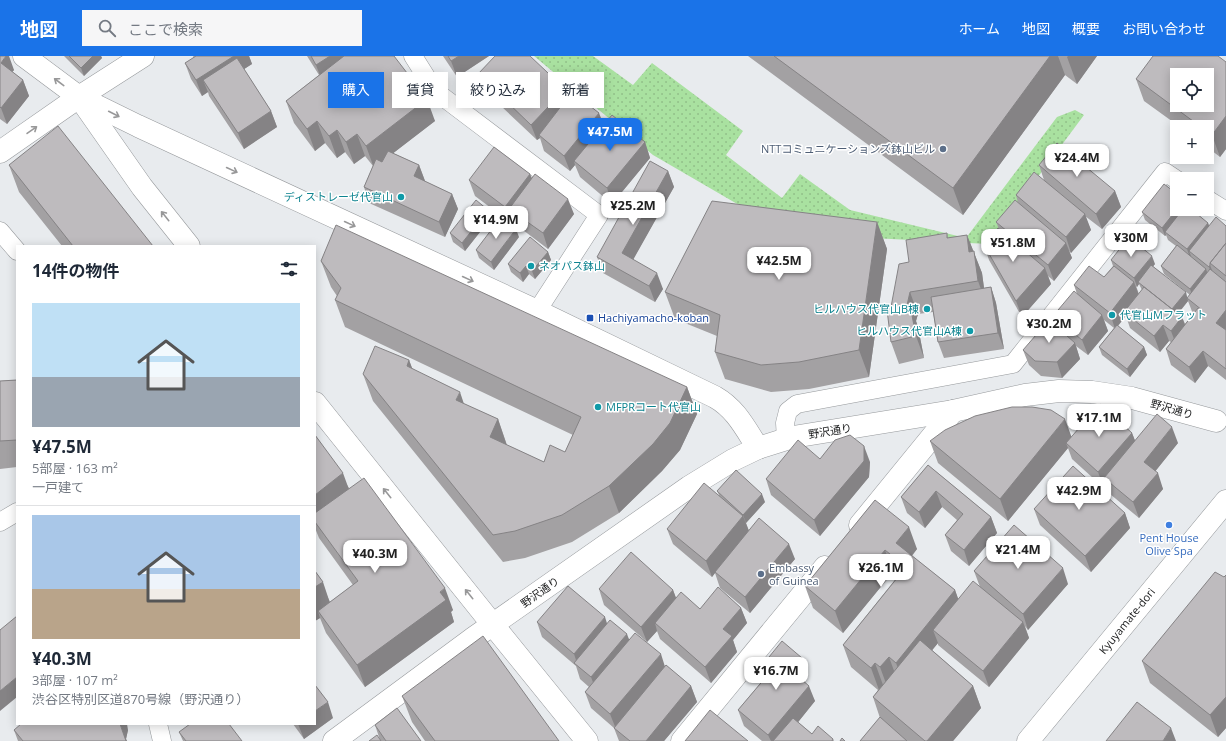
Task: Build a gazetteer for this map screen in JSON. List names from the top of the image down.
{
  "streets": {
    "street": ["野沢通り", "Kyuyamate-dori"]
  },
  "places": {
    "other": [
      "NTTコミュニケーションズ鉢山ビル",
      "ディストレーゼ代官山",
      "ネオパス鉢山",
      "ヒルハウス代官山B棟",
      "代官山Mフラット",
      "ヒルハウス代官山A棟",
      "MFPRコート代官山",
      "Pent House Olive Spa",
      "Embassy of Guinea"
    ],
    "transit": ["Hachiyamacho-koban"]
  },
  "page": {
    "header": "地図",
    "search": "ここで検索",
    "nav": [
      "ホーム",
      "地図",
      "概要",
      "お問い合わせ"
    ],
    "map_buttons": ["+", "−"],
    "chip": [
      "購入",
      "賃貸",
      "絞り込み",
      "新着"
    ],
    "price": [
      "¥47.5M",
      "¥24.4M",
      "¥25.2M",
      "¥14.9M",
      "¥30M",
      "¥51.8M",
      "¥42.5M",
      "¥30.2M",
      "¥17.1M",
      "¥42.9M",
      "¥21.4M",
      "¥40.3M",
      "¥26.1M",
      "¥16.7M"
    ],
    "heading": "14件の物件",
    "list": [
      {
        "name": "¥47.5M",
        "note": "5部屋 · 163 m² · 一戸建て"
      },
      {
        "name": "¥40.3M",
        "note": "3部屋 · 107 m² · 渋谷区特別区道870号線（野沢通り）"
      }
    ]
  }
}
